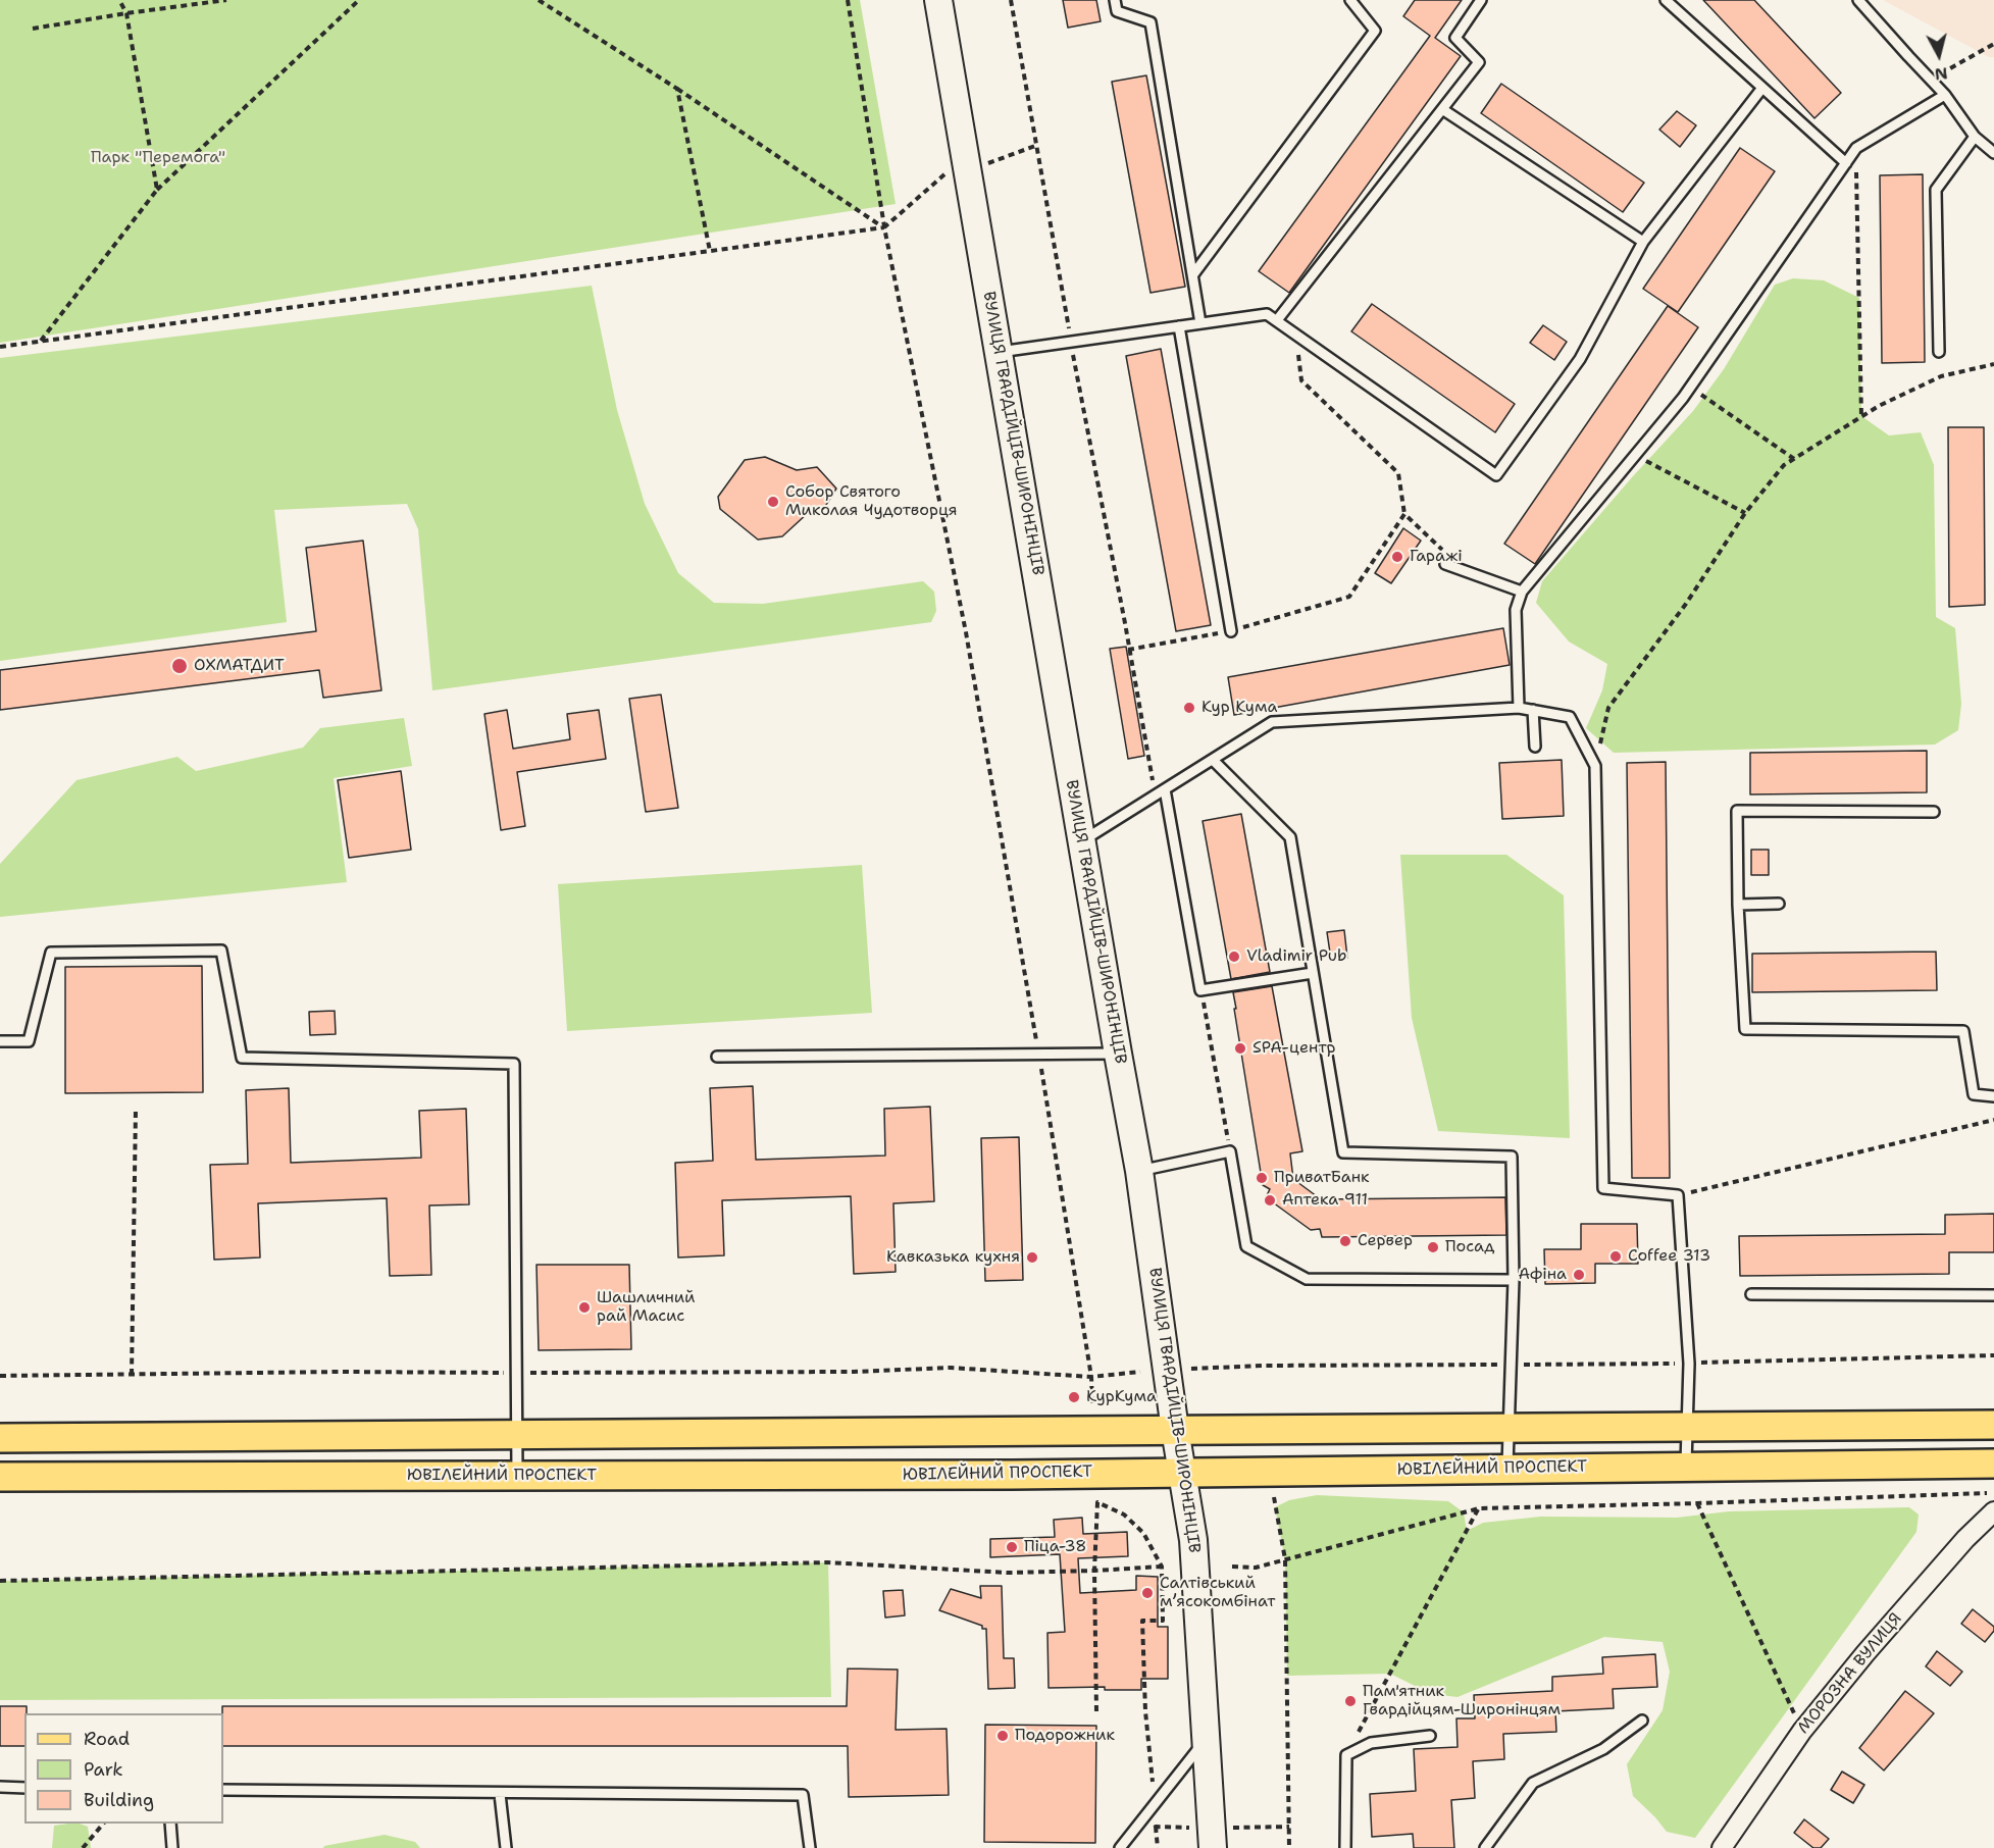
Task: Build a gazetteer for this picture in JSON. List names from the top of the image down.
{
  "streets": {
    "main road": ["ВУЛИЦЯ ГВАРДІЙЦІВ-ШИРОНІНЦІВ", "ЮВІЛЕЙНИЙ ПРОСПЕКТ"],
    "street": ["МОРОЗНА ВУЛИЦЯ"]
  },
  "crossings": [
    ["ВУЛИЦЯ ГВАРДІЙЦІВ-ШИРОНІНЦІВ", "ЮВІЛЕЙНИЙ ПРОСПЕКТ"]
  ],
  "parks": ["Парк \"Перемога\""],
  "places": [
    "Собор Святого Миколая Чудотворця",
    "Гаражі",
    "ОХМАТДИТ",
    "Кур Кума",
    "Vladimir Pub",
    "SPA-центр",
    "ПриватБанк",
    "Аптека 911",
    "Сервер",
    "Посад",
    "Coffee 313",
    "Кавказька кухня",
    "Афіна",
    "Шашличний рай Масис",
    "КурКума",
    "Піца-38",
    "Салтівський мʼясокомбінат",
    "Пам'ятник Гвардійцям-Широнінцям",
    "Подорожник"
  ],
  "legend": ["Road", "Park", "Building"],
  "north": "bottom"
}
